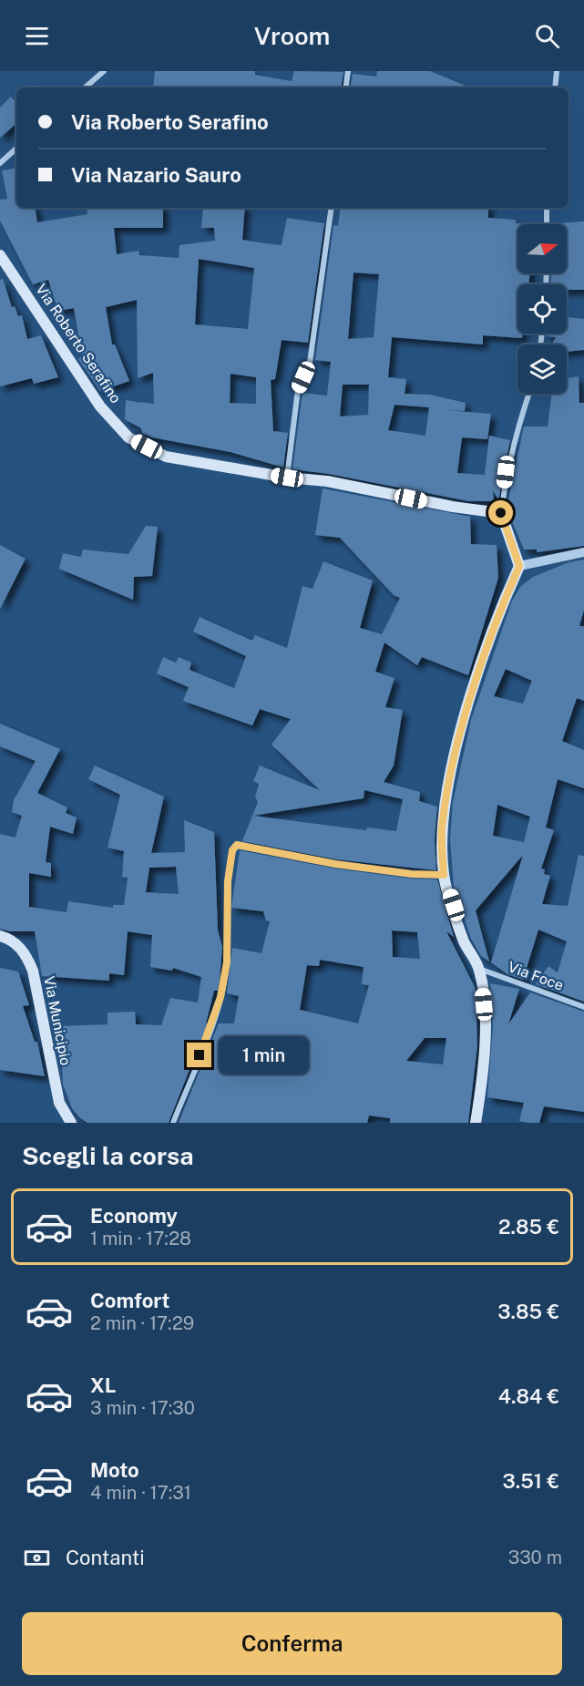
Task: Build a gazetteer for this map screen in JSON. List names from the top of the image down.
{
  "streets": {
    "main road": ["Via Roberto Serafino", "Via Municipio"],
    "street": ["Via Foce"]
  },
  "north": "right",
  "page": {
    "header": "Vroom",
    "banner": ["Via Roberto Serafino", "Via Nazario Sauro"],
    "bubble": "1 min",
    "heading": "Scegli la corsa",
    "list": [
      {
        "name": "Economy",
        "note": "1 min · 17:28",
        "value": "2.85 €"
      },
      {
        "name": "Comfort",
        "note": "2 min · 17:29",
        "value": "3.85 €"
      },
      {
        "name": "XL",
        "note": "3 min · 17:30",
        "value": "4.84 €"
      },
      {
        "name": "Moto",
        "note": "4 min · 17:31",
        "value": "3.51 €"
      }
    ],
    "pay": ["Contanti", "330 m"],
    "buttons": "Conferma"
  }
}
